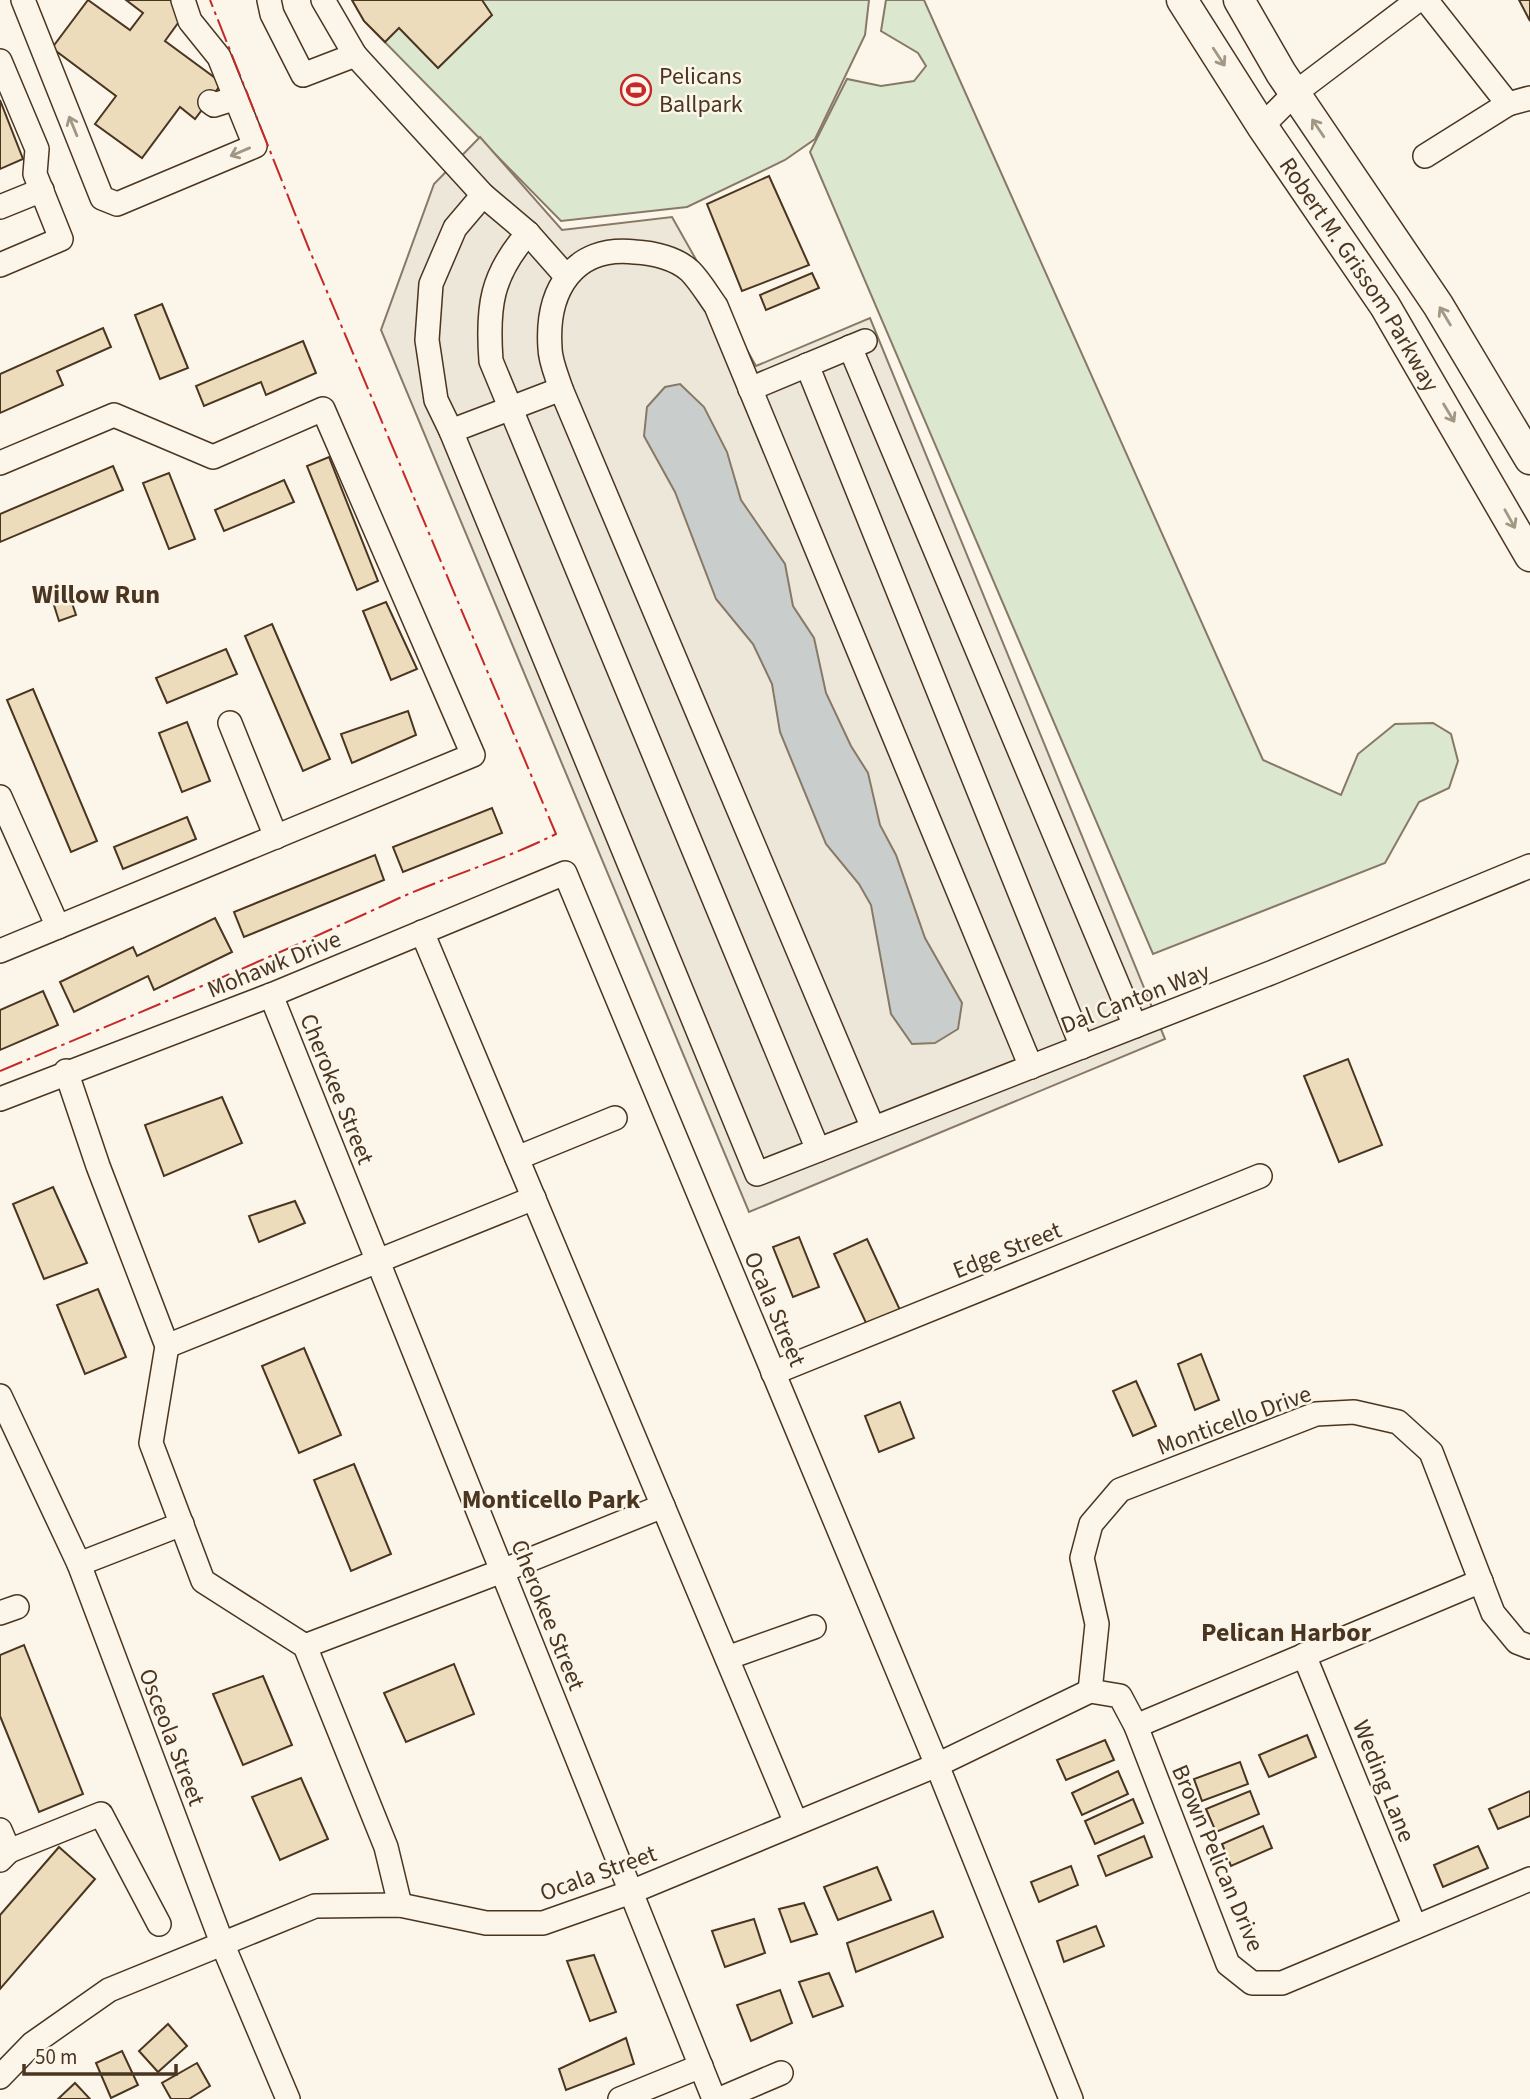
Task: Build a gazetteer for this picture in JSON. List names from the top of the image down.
{
  "streets": {
    "main road": ["Robert M. Grissom Parkway"],
    "street": [
      "Mohawk Drive",
      "Dal Canton Way",
      "Cherokee Street",
      "Edge Street",
      "Ocala Street",
      "Monticello Drive",
      "Osceola Street",
      "Weding Lane",
      "Brown Pelican Drive"
    ]
  },
  "crossings": [
    ["Mohawk Drive", "Cherokee Street"],
    ["Mohawk Drive", "Ocala Street"],
    ["Cherokee Street", "Ocala Street"],
    ["Edge Street", "Ocala Street"],
    ["Ocala Street", "Osceola Street"],
    ["Monticello Drive", "Brown Pelican Drive"],
    ["Weding Lane", "Brown Pelican Drive"]
  ],
  "districts": ["Willow Run", "Monticello Park", "Pelican Harbor"],
  "places": {
    "sports": ["Pelicans Ballpark"]
  },
  "scale_bar": "50 m"
}
